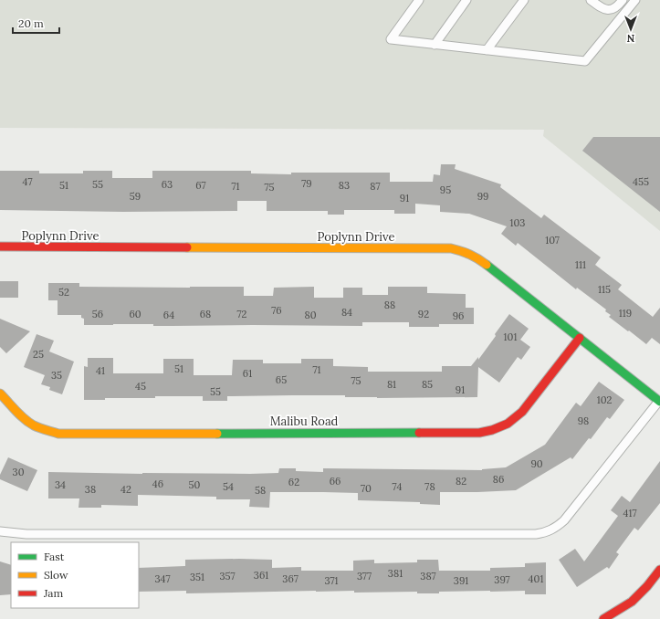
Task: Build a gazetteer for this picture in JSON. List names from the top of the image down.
{
  "streets": {
    "street": ["Poplynn Drive", "Malibu Road"]
  },
  "crossings": [
    ["Poplynn Drive", "Malibu Road"]
  ],
  "house_numbers": [
    "47",
    "455",
    "79",
    "55",
    "63",
    "51",
    "67",
    "83",
    "71",
    "87",
    "75",
    "95",
    "59",
    "99",
    "91",
    "103",
    "107",
    "111",
    "115",
    "52",
    "88",
    "76",
    "84",
    "119",
    "56",
    "60",
    "68",
    "72",
    "92",
    "64",
    "80",
    "96",
    "101",
    "25",
    "51",
    "71",
    "41",
    "61",
    "35",
    "65",
    "75",
    "81",
    "85",
    "45",
    "91",
    "55",
    "102",
    "98",
    "90",
    "30",
    "86",
    "66",
    "82",
    "62",
    "46",
    "34",
    "50",
    "54",
    "74",
    "78",
    "70",
    "38",
    "42",
    "58",
    "417",
    "381",
    "361",
    "357",
    "377",
    "387",
    "351",
    "347",
    "367",
    "401",
    "397",
    "371",
    "391"
  ],
  "legend": ["Fast", "Slow", "Jam"],
  "scale_bar": "20 m",
  "north": "bottom"
}
